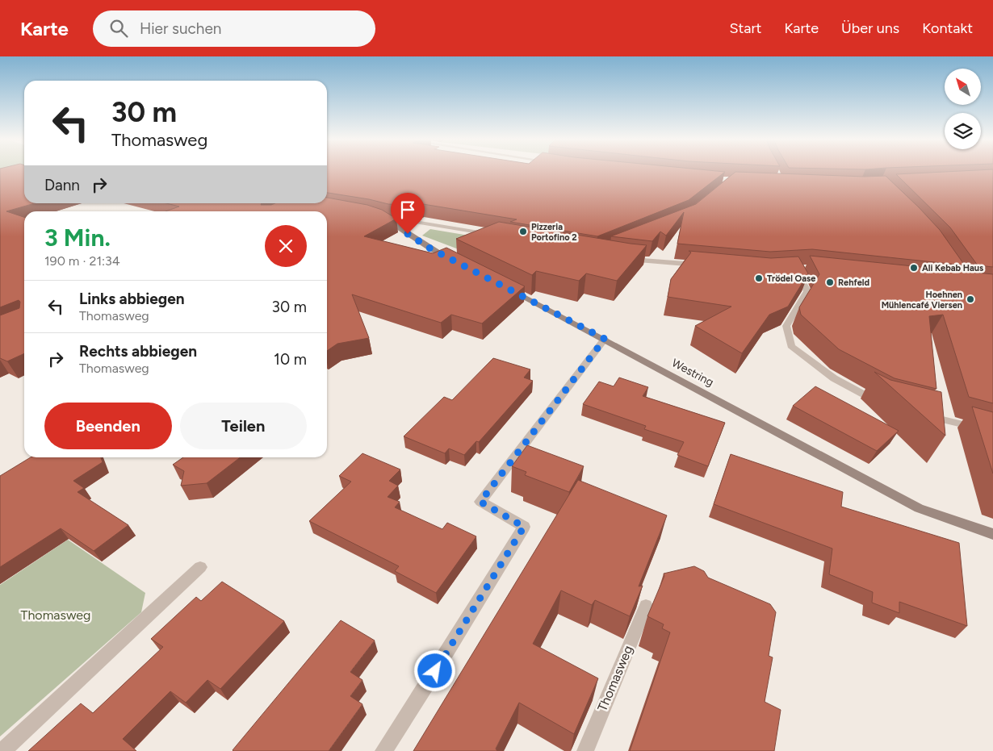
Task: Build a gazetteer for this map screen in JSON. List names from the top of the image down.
{
  "streets": {
    "main road": ["Westring"],
    "street": ["Thomasweg"]
  },
  "parks": ["Thomasweg"],
  "places": [
    "Pizzeria Portofino 2",
    "Ali Kebab Haus",
    "Trödel Oase",
    "Rehfeld",
    "Hoehnen Mühlencafé Viersen"
  ],
  "north": "top left",
  "page": {
    "header": "Karte",
    "search": "Hier suchen",
    "nav": [
      "Start",
      "Karte",
      "Über uns",
      "Kontakt"
    ],
    "turn": ["30 m", "Thomasweg"],
    "then": "Dann",
    "heading": ["3 Min.", "190 m · 21:34"],
    "list": [
      {
        "name": "Links abbiegen",
        "note": "Thomasweg",
        "value": "30 m"
      },
      {
        "name": "Rechts abbiegen",
        "note": "Thomasweg",
        "value": "10 m"
      }
    ],
    "buttons": ["Beenden", "Teilen"]
  }
}
